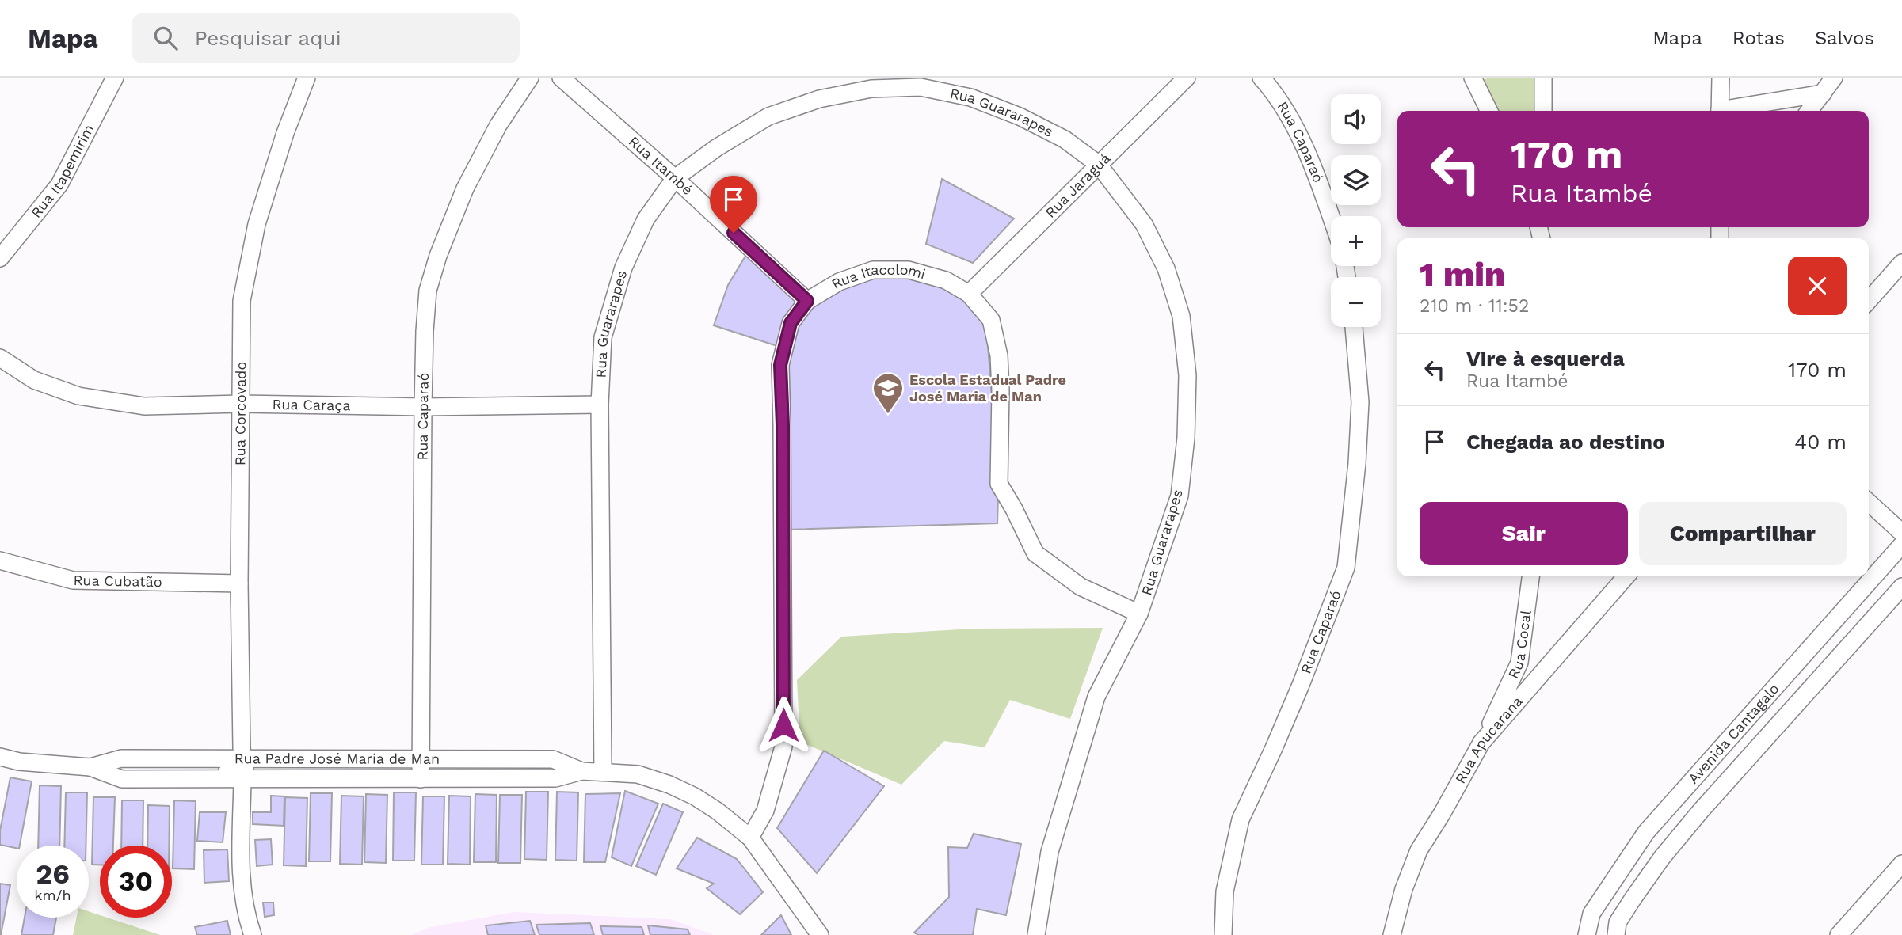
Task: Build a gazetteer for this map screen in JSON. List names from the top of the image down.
{
  "streets": {
    "street": [
      "Rua Guararapes",
      "Rua Caparaó",
      "Rua Itambé",
      "Rua Itapemirim",
      "Rua Jaraguá",
      "Rua Itacolomi",
      "Rua Caraça",
      "Rua Corcovado",
      "Rua Cubatão",
      "Rua Cocal",
      "Avenida Cantagalo",
      "Rua Apucarana",
      "Rua Padre José Maria de Man"
    ]
  },
  "crossings": [
    ["Rua Guararapes", "Rua Itambé"],
    ["Rua Guararapes", "Rua Jaraguá"],
    ["Rua Guararapes", "Rua Itacolomi"],
    ["Rua Guararapes", "Rua Caraça"],
    ["Rua Guararapes", "Rua Padre José Maria de Man"],
    ["Rua Caparaó", "Rua Caraça"],
    ["Rua Caparaó", "Rua Padre José Maria de Man"],
    ["Rua Itambé", "Rua Itacolomi"],
    ["Rua Jaraguá", "Rua Itacolomi"],
    ["Rua Itacolomi", "Rua Padre José Maria de Man"],
    ["Rua Caraça", "Rua Corcovado"],
    ["Rua Corcovado", "Rua Cubatão"],
    ["Rua Corcovado", "Rua Padre José Maria de Man"],
    ["Rua Cocal", "Rua Apucarana"]
  ],
  "places": {
    "school or university": ["Escola Estadual Padre José Maria de Man"]
  },
  "page": {
    "header": "Mapa",
    "search": "Pesquisar aqui",
    "nav": ["Mapa", "Rotas", "Salvos"],
    "map_buttons": ["+", "−"],
    "turn": ["170 m", "Rua Itambé"],
    "heading": ["1 min", "210 m · 11:52"],
    "list": [
      {
        "name": "Vire à esquerda",
        "note": "Rua Itambé",
        "value": "170 m"
      },
      {
        "name": "Chegada ao destino",
        "value": "40 m"
      }
    ],
    "buttons": ["Sair", "Compartilhar"],
    "speed": "26 km/h",
    "limit": "30"
  }
}
